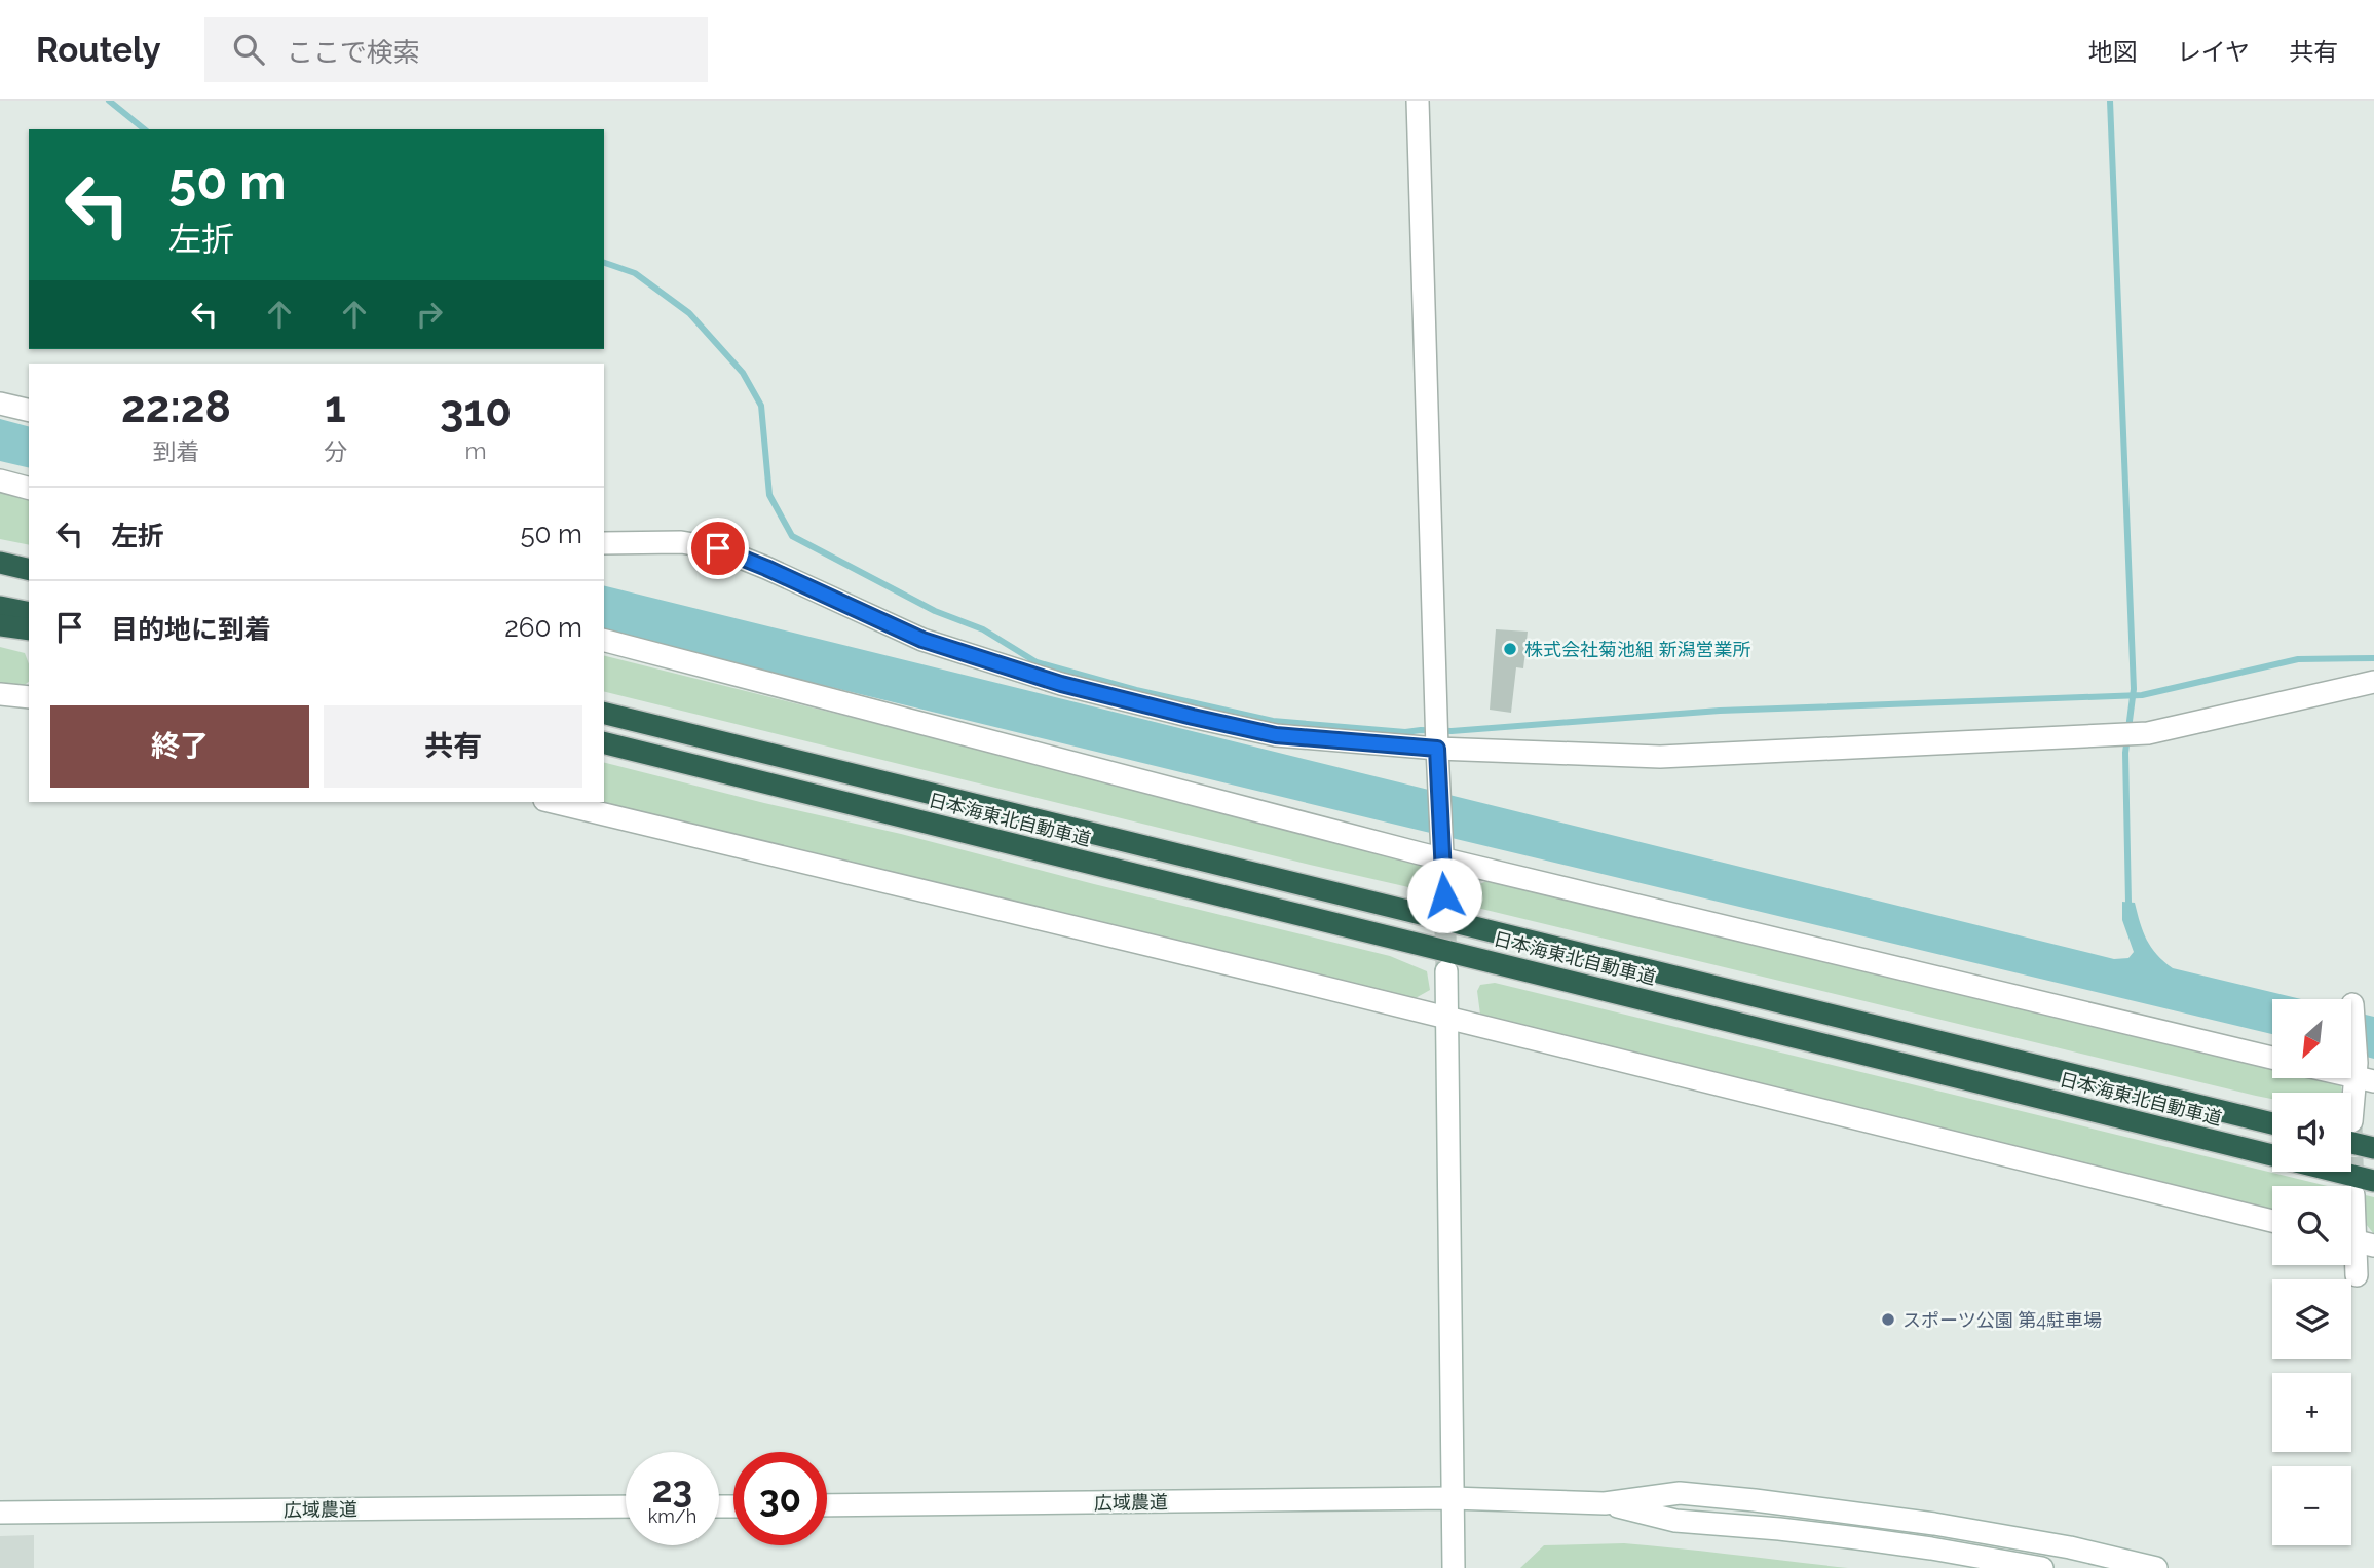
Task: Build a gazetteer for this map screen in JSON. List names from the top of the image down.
{
  "streets": {
    "highway": ["日本海東北自動車道"],
    "street": ["広域農道"]
  },
  "places": ["株式会社菊池組 新潟営業所", "スポーツ公園 第4駐車場"],
  "north": "bottom left",
  "page": {
    "header": "Routely",
    "search": "ここで検索",
    "nav": ["地図", "レイヤ", "共有"],
    "turn": ["50 m", "左折"],
    "eta": [
      "22:28",
      "到着",
      "1",
      "分",
      "310",
      "m"
    ],
    "list": [
      {
        "name": "左折",
        "value": "50 m"
      },
      {
        "name": "目的地に到着",
        "value": "260 m"
      }
    ],
    "buttons": ["終了", "共有"],
    "map_buttons": ["+", "−"],
    "speed": "23 km/h",
    "limit": "30"
  }
}
